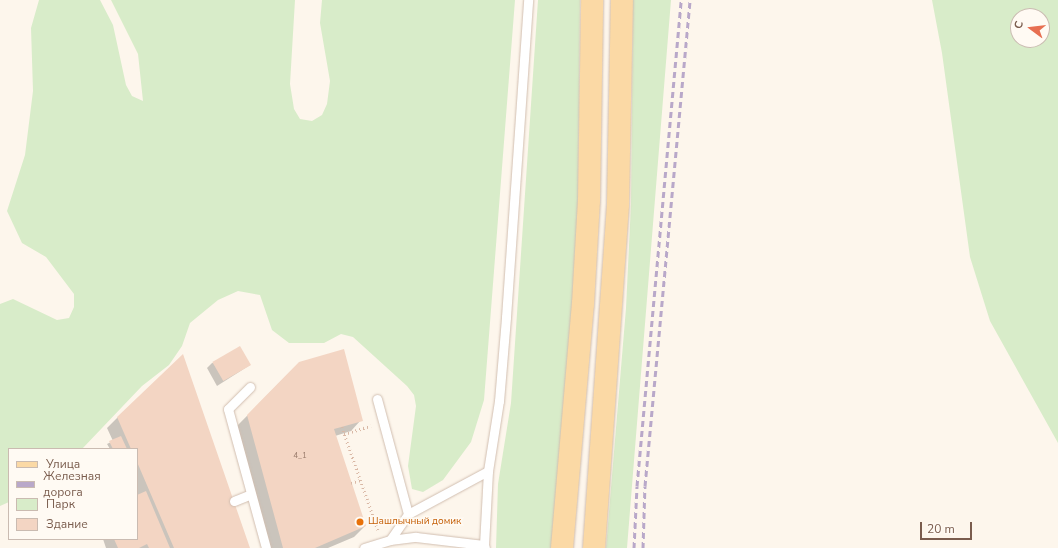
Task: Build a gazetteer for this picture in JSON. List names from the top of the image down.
{
  "places": ["Шашлычный домик"],
  "house_numbers": ["4_1"],
  "legend": [
    "Улица",
    "Железная дорога",
    "Парк",
    "Здание"
  ],
  "scale_bar": "20 m",
  "north": "left"
}
